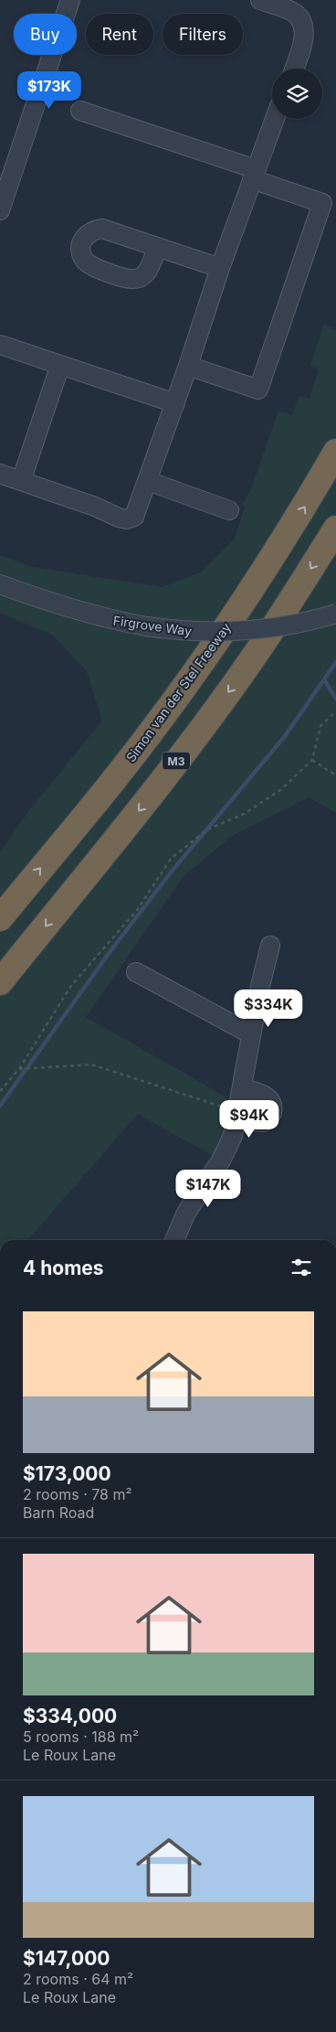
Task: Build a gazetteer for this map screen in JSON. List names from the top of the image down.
{
  "streets": {
    "highway": ["Simon van der Stel Freeway", "M3"],
    "street": ["Firgrove Way"]
  },
  "page": {
    "chip": ["Buy", "Rent", "Filters"],
    "price": [
      "$173K",
      "$334K",
      "$94K",
      "$147K"
    ],
    "heading": "4 homes",
    "list": [
      {
        "name": "$173,000",
        "note": "2 rooms · 78 m² · Barn Road"
      },
      {
        "name": "$334,000",
        "note": "5 rooms · 188 m² · Le Roux Lane"
      },
      {
        "name": "$147,000",
        "note": "2 rooms · 64 m² · Le Roux Lane"
      }
    ]
  }
}
